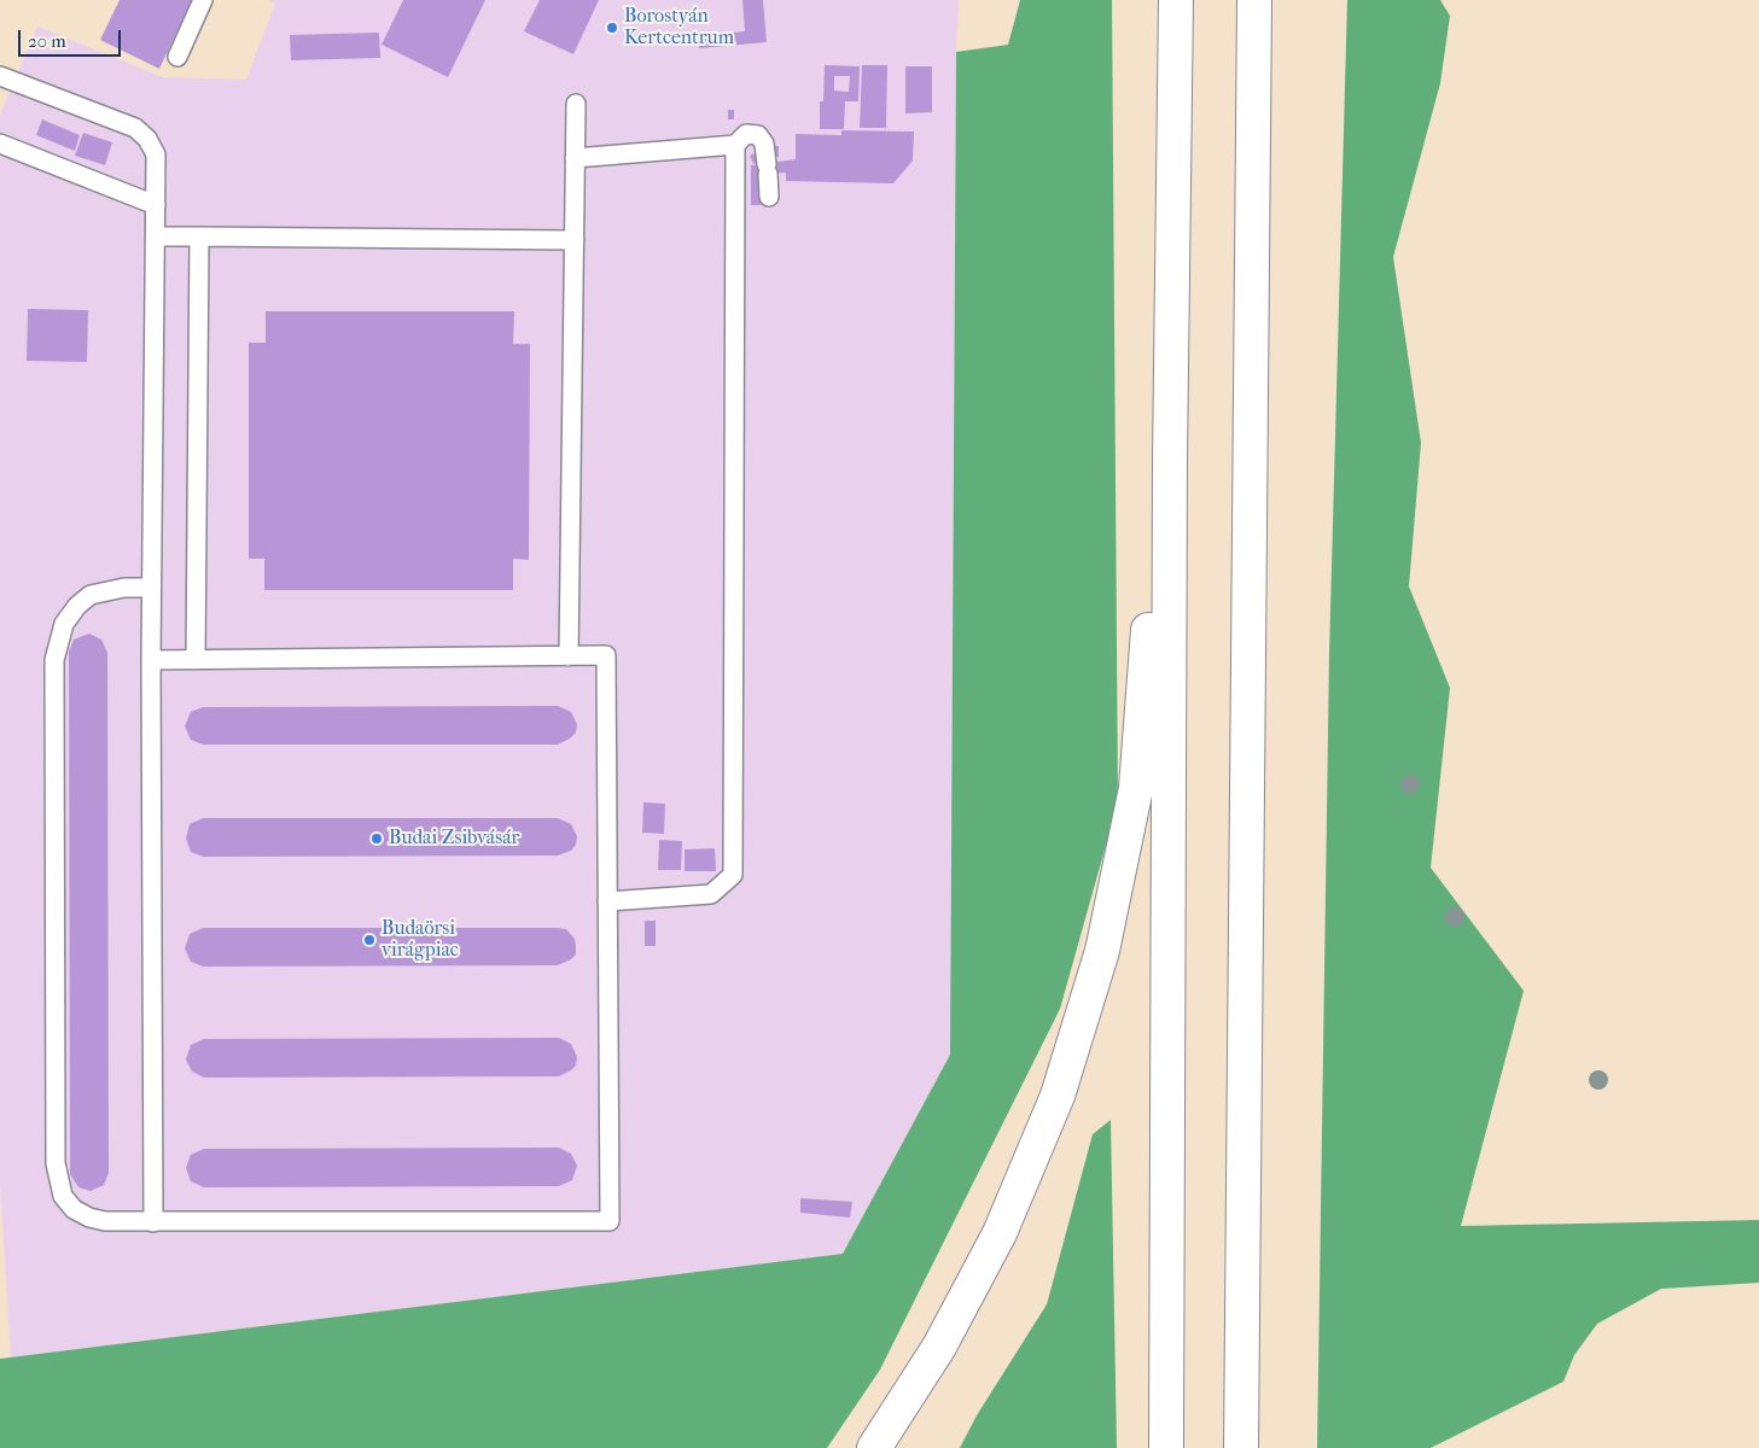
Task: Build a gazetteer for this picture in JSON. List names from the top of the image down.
{
  "places": ["Borostyán Kertcentrum", "Budai Zsibvásár", "Budaörsi virágpiac"],
  "scale_bar": "20 m"
}
